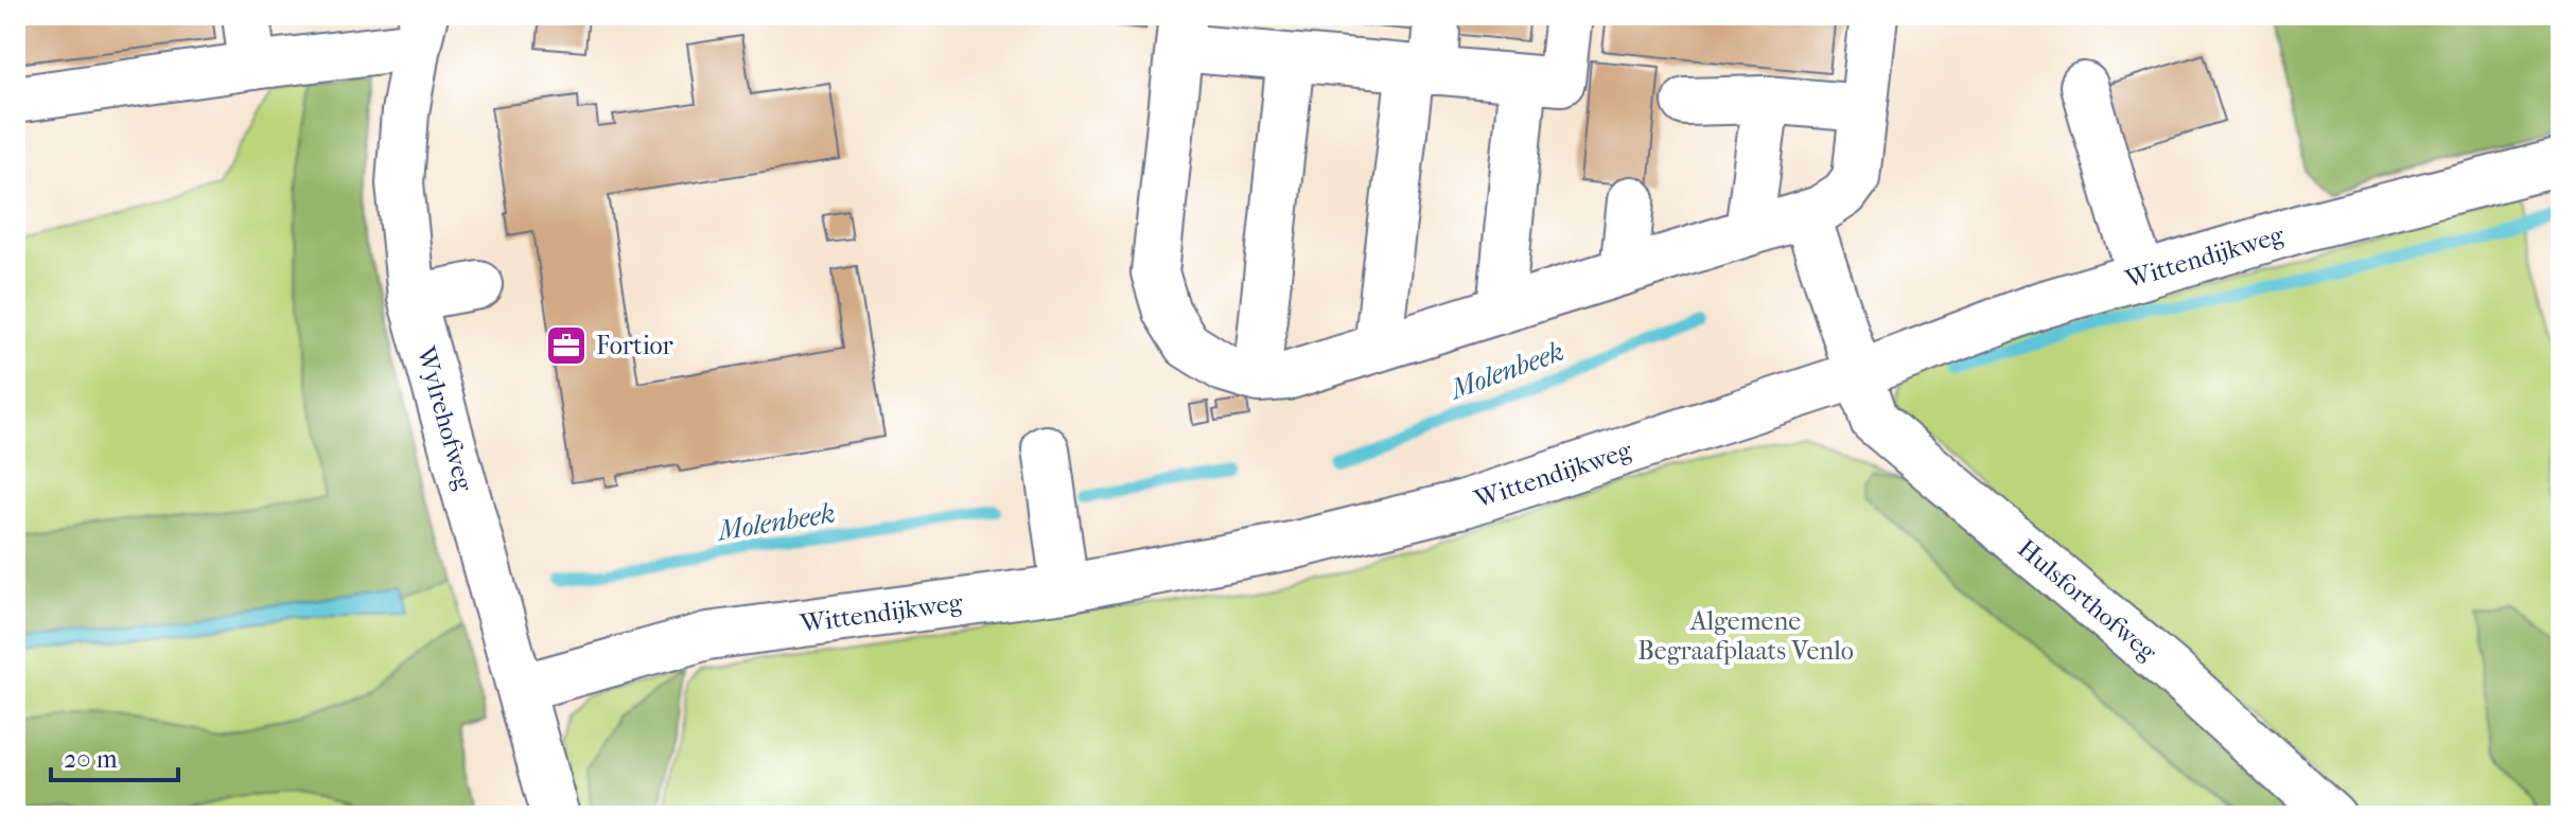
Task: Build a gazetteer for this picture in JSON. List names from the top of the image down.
{
  "streets": {
    "street": ["Wittendijkweg", "Wylrehofweg", "Hulsforthofweg"]
  },
  "crossings": [
    ["Wittendijkweg", "Wylrehofweg"],
    ["Wittendijkweg", "Hulsforthofweg"]
  ],
  "water": ["Molenbeek"],
  "parks": ["Algemene Begraafplaats Venlo"],
  "places": {
    "office": ["Fortior"]
  },
  "scale_bar": "20 m"
}
